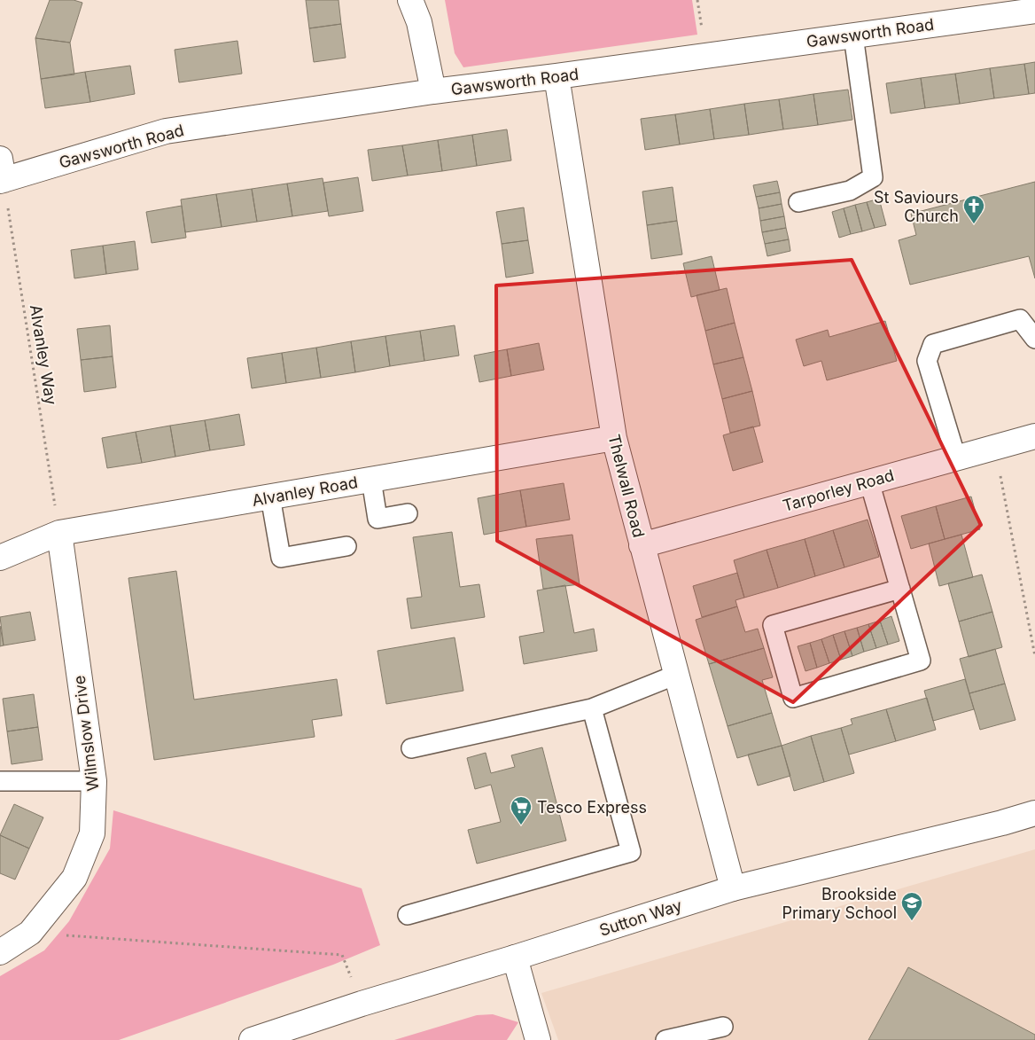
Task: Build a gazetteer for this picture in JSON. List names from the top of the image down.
{
  "streets": {
    "street": [
      "Gawsworth Road",
      "Thelwall Road",
      "Tarporley Road",
      "Alvanley Road",
      "Wilmslow Drive",
      "Sutton Way"
    ],
    "path": ["Alvanley Way"]
  },
  "crossings": [
    ["Gawsworth Road", "Alvanley Way"],
    ["Gawsworth Road", "Thelwall Road"],
    ["Alvanley Way", "Alvanley Road"],
    ["Alvanley Way", "Wilmslow Drive"],
    ["Thelwall Road", "Tarporley Road"],
    ["Thelwall Road", "Alvanley Road"],
    ["Thelwall Road", "Sutton Way"],
    ["Alvanley Road", "Wilmslow Drive"]
  ],
  "places": {
    "church": ["St Saviours Church"],
    "supermarket": ["Tesco Express"],
    "school or university": ["Brookside Primary School"]
  }
}
